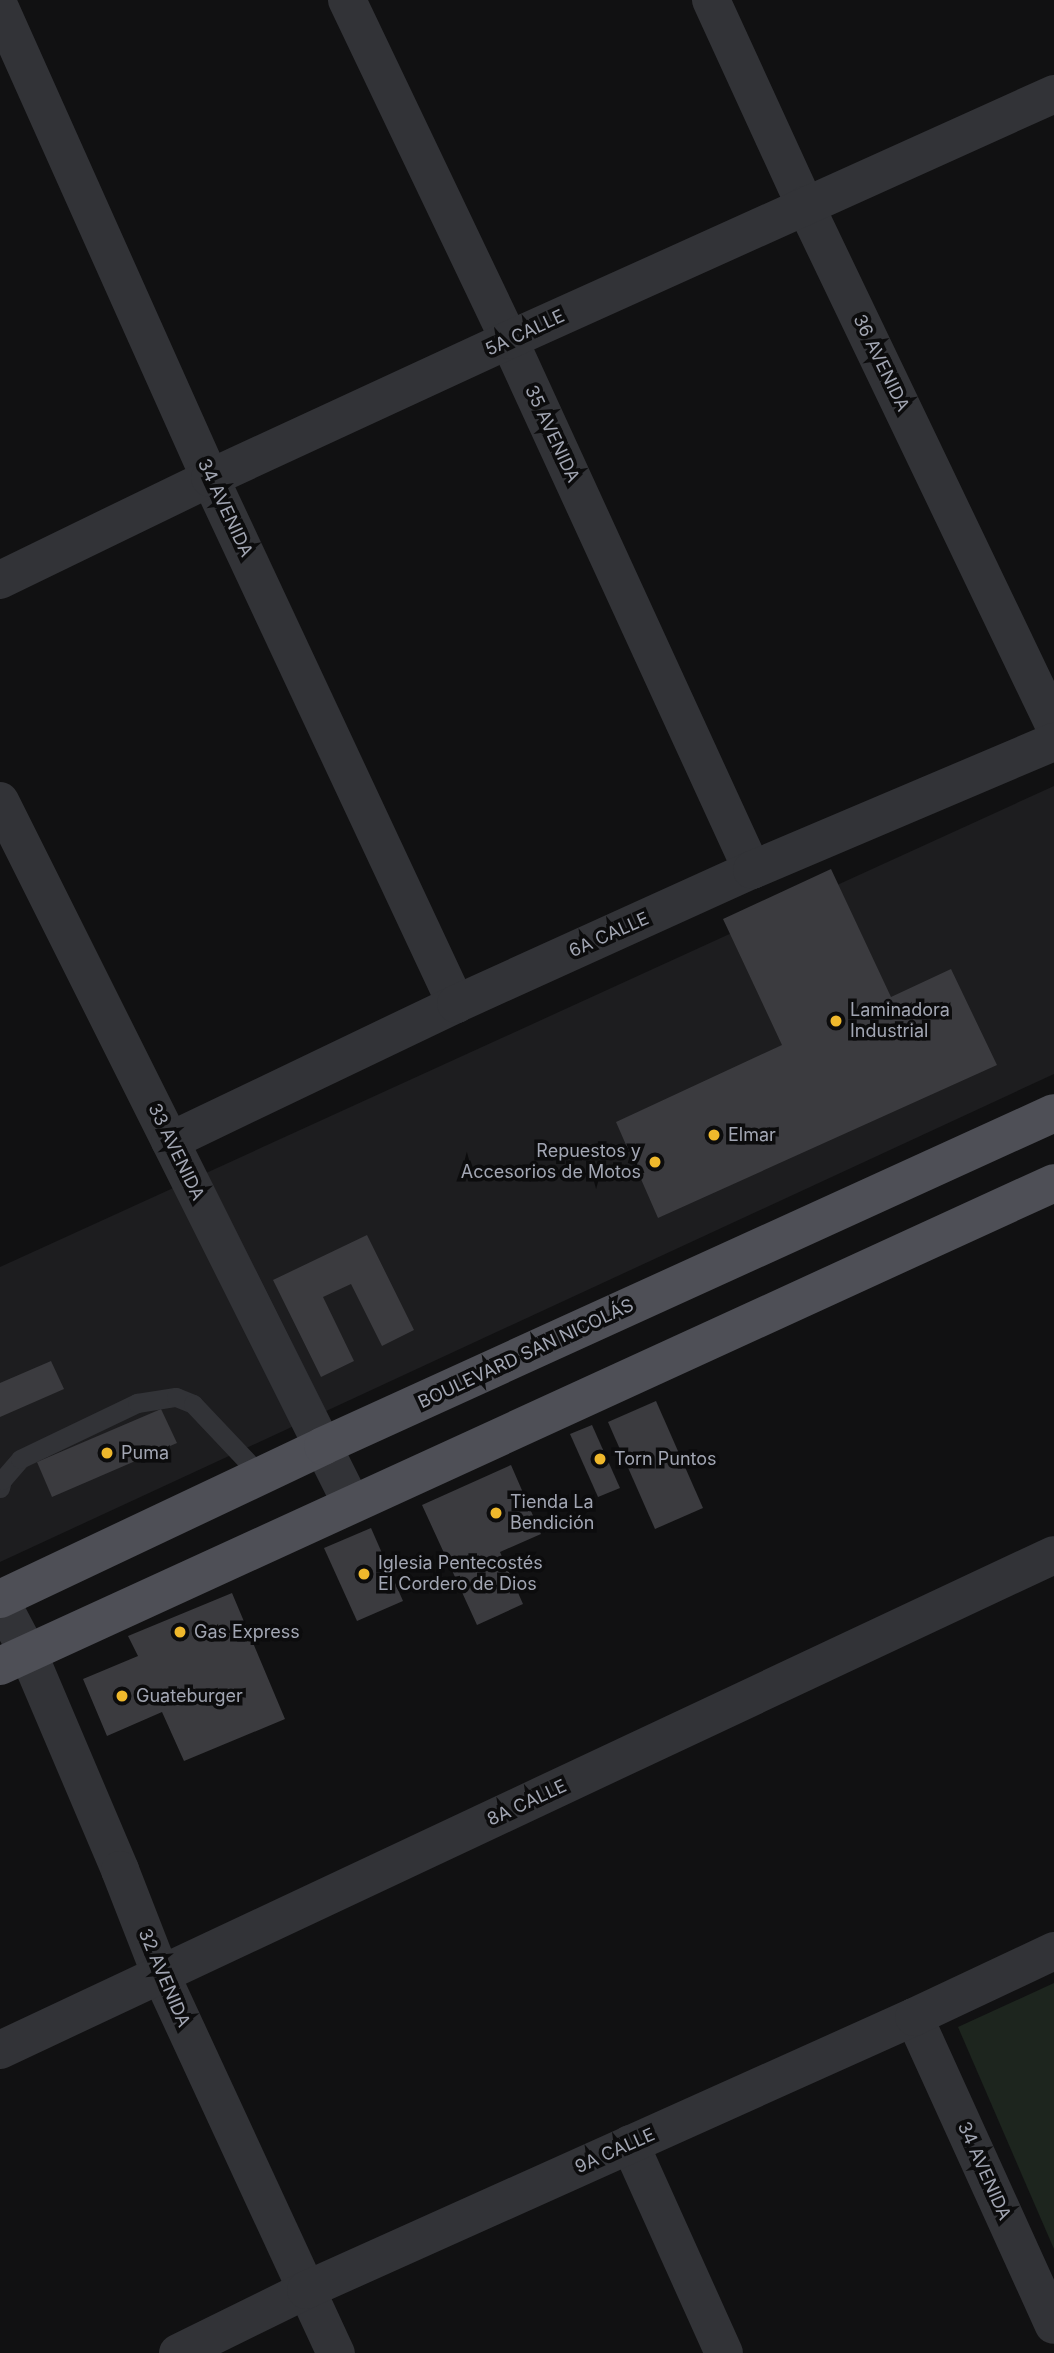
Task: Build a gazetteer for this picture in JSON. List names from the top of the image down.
{
  "streets": {
    "main road": ["BOULEVARD SAN NICOLÁS"],
    "street": [
      "5A CALLE",
      "36 AVENIDA",
      "35 AVENIDA",
      "34 AVENIDA",
      "6A CALLE",
      "33 AVENIDA",
      "8A CALLE",
      "32 AVENIDA",
      "9A CALLE"
    ]
  },
  "crossings": [
    ["5A CALLE", "36 AVENIDA"],
    ["5A CALLE", "35 AVENIDA"],
    ["5A CALLE", "34 AVENIDA"],
    ["35 AVENIDA", "6A CALLE"],
    ["34 AVENIDA", "6A CALLE"],
    ["34 AVENIDA", "9A CALLE"],
    ["6A CALLE", "33 AVENIDA"],
    ["33 AVENIDA", "BOULEVARD SAN NICOLÁS"],
    ["BOULEVARD SAN NICOLÁS", "32 AVENIDA"],
    ["8A CALLE", "32 AVENIDA"],
    ["32 AVENIDA", "9A CALLE"]
  ],
  "places": [
    "Laminadora Industrial",
    "Elmar",
    "Repuestos y Accesorios de Motos",
    "Puma",
    "Torn Puntos",
    "Tienda La Bendición",
    "Iglesia Pentecostés El Cordero de Dios",
    "Gas Express",
    "Guateburger"
  ]
}
